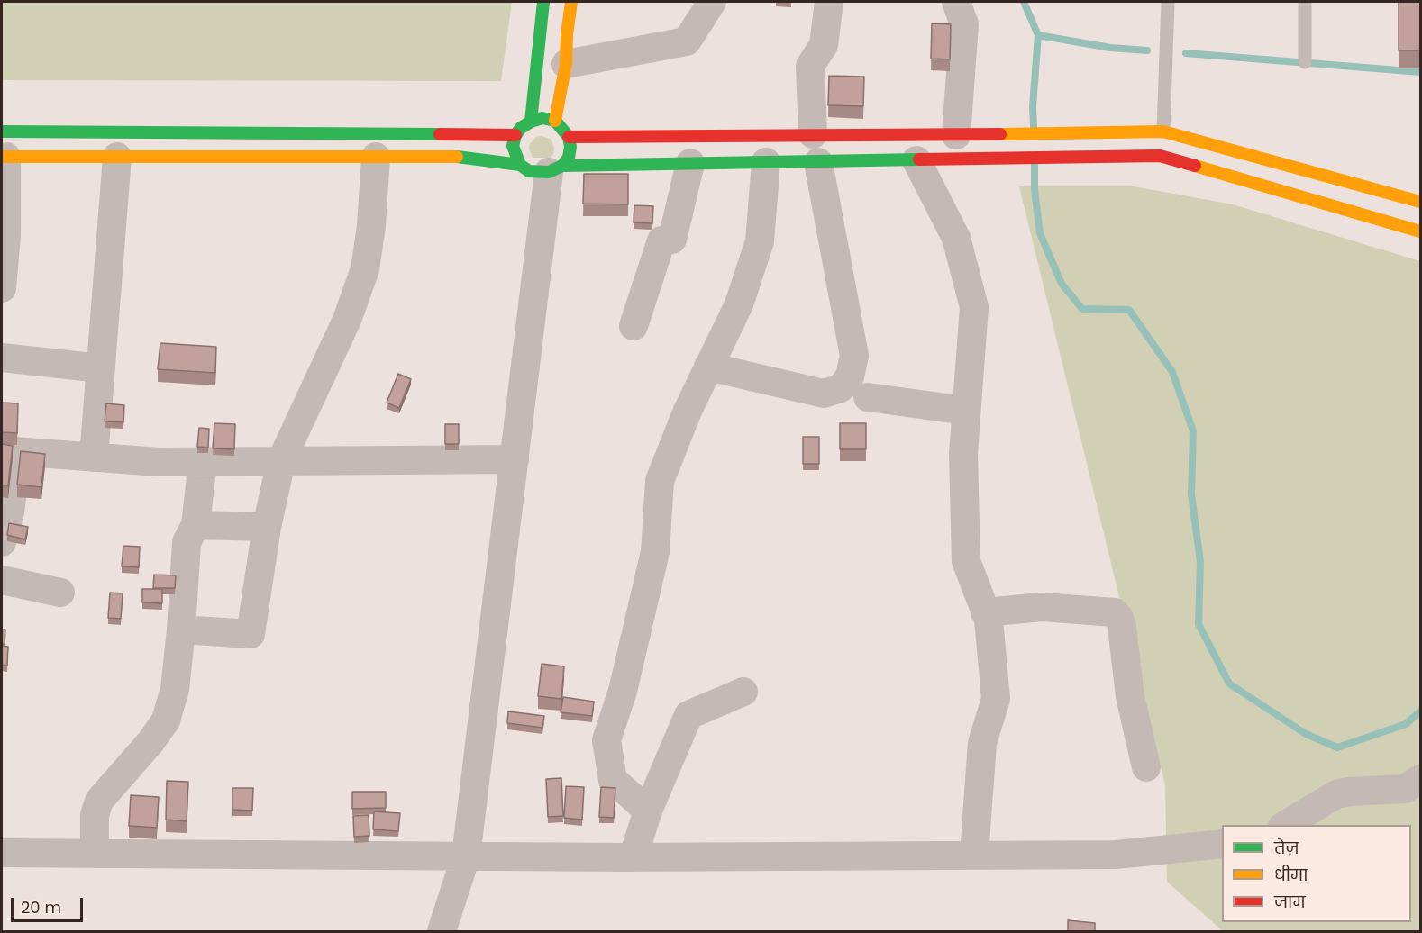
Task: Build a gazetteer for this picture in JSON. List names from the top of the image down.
{
  "legend": ["तेज़", "धीमा", "जाम"],
  "scale_bar": "20 m"
}
